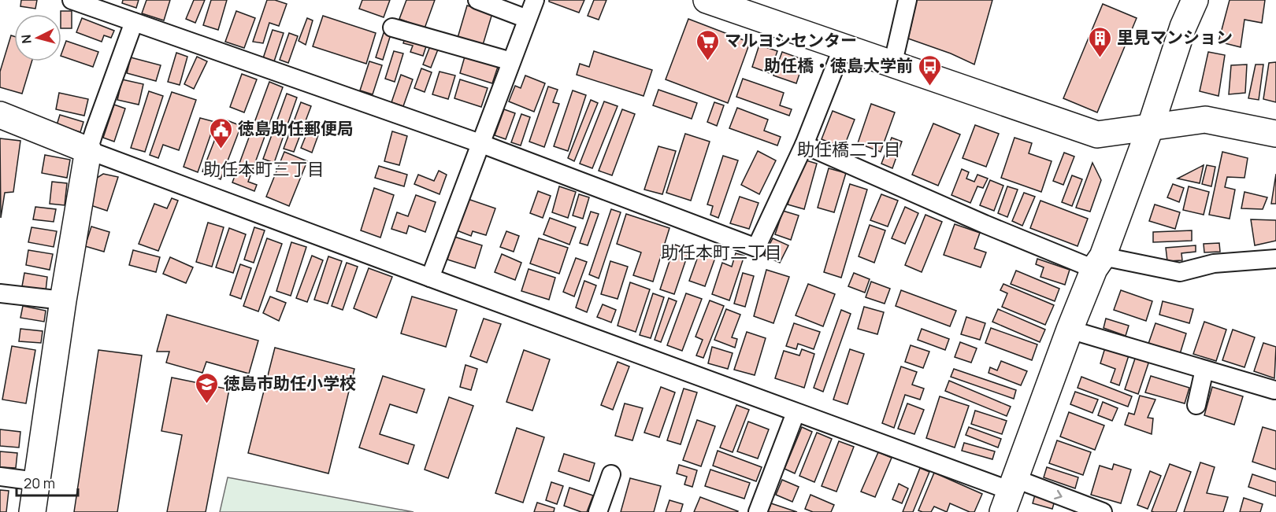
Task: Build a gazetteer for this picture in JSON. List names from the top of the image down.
{
  "districts": ["助任橋二丁目", "助任本町三丁目", "助任本町二丁目"],
  "places": {
    "building": ["里見マンション"],
    "supermarket": ["マルヨシセンター"],
    "bus stop": ["助任橋・徳島大学前"],
    "public building": ["徳島助任郵便局"],
    "school or university": ["徳島市助任小学校"]
  },
  "scale_bar": "20 m",
  "north": "left"
}
